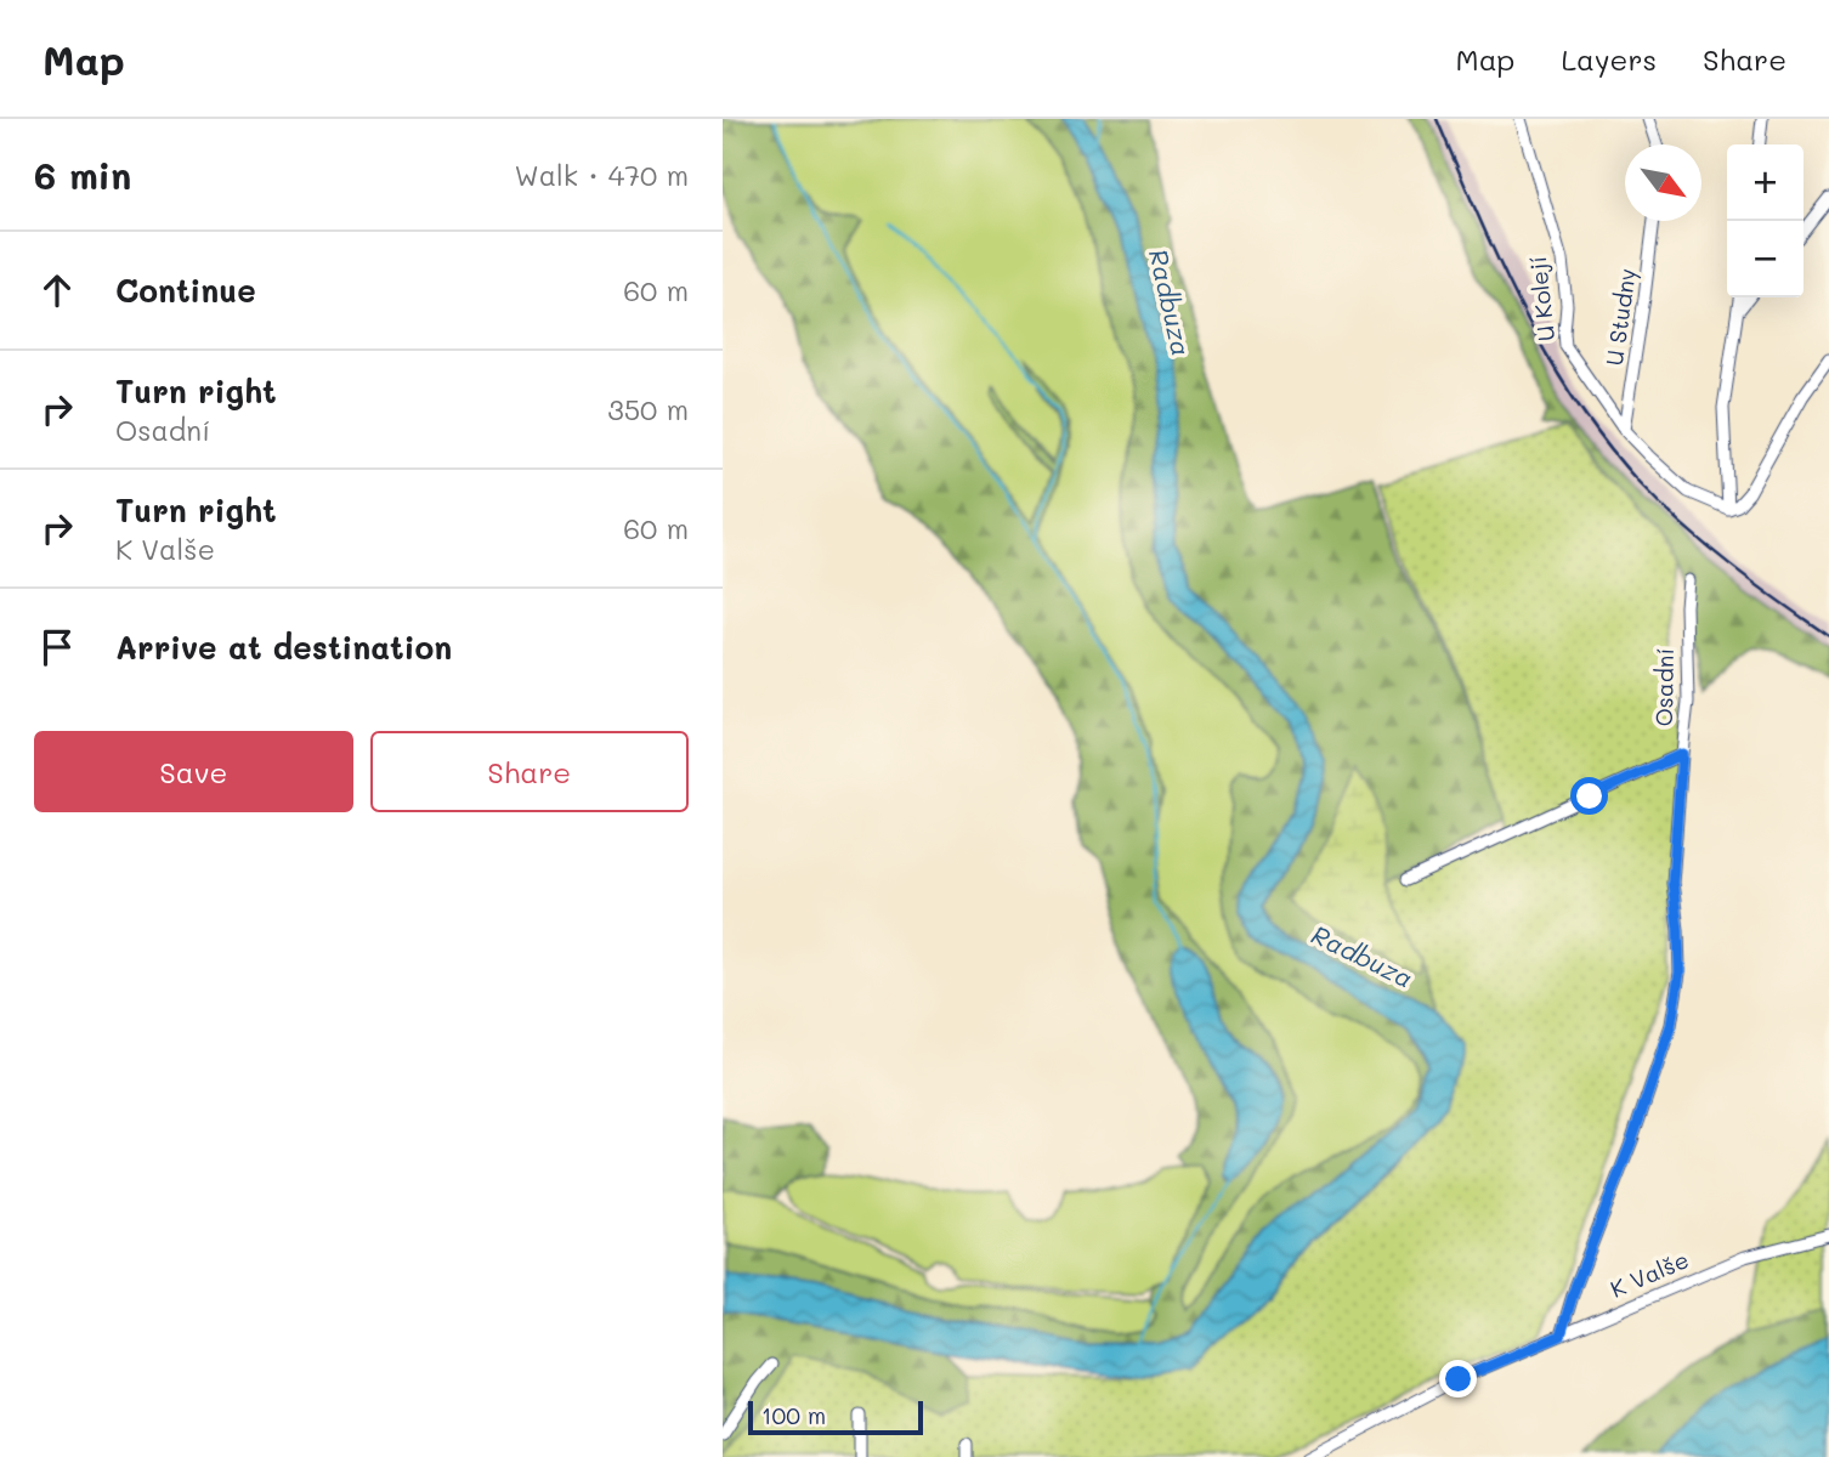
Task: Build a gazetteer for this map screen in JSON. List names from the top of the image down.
{
  "streets": {
    "street": [
      "U Kolejí",
      "U Studny",
      "Osadní",
      "K Valše"
    ]
  },
  "crossings": [
    ["U Kolejí", "U Studny"],
    ["Osadní", "K Valše"]
  ],
  "water": ["Radbuza"],
  "scale_bar": "100 m",
  "north": "bottom right",
  "page": {
    "header": "Map",
    "nav": ["Map", "Layers", "Share"],
    "heading": ["6 min", "Walk · 470 m"],
    "map_buttons": ["+", "−"],
    "list": [
      ["Continue", "60 m"],
      ["Turn right", "Osadní", "350 m"],
      ["Turn right", "K Valše", "60 m"],
      "Arrive at destination"
    ],
    "buttons": ["Save", "Share"],
    "scale": "100 m"
  }
}
